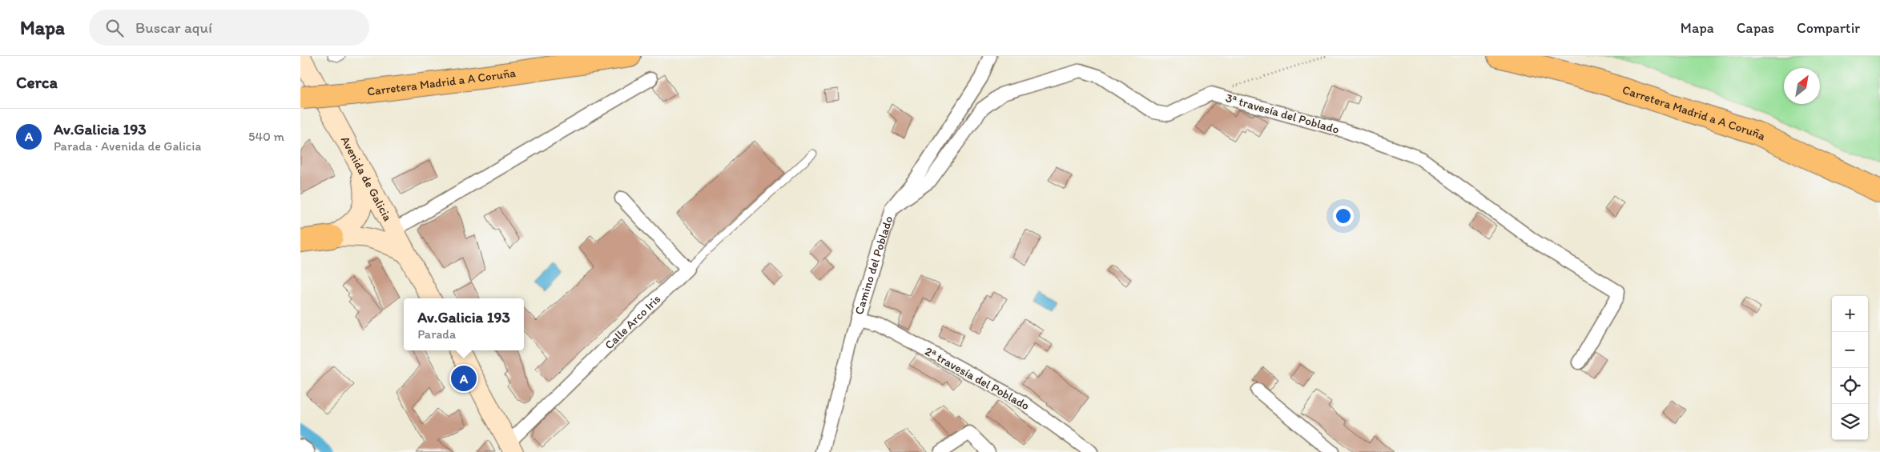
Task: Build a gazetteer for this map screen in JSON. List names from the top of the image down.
{
  "streets": {
    "highway": ["Carretera Madrid a A Coruña"],
    "main road": ["Avenida de Galicia"],
    "street": [
      "3ª travesía del Poblado",
      "Camino del Poblado",
      "Calle Arco Iris",
      "2ª travesía del Poblado"
    ]
  },
  "crossings": [
    ["3ª travesía del Poblado", "Camino del Poblado"],
    ["Camino del Poblado", "2ª travesía del Poblado"]
  ],
  "north": "top right",
  "page": {
    "header": "Mapa",
    "search": "Buscar aquí",
    "nav": ["Mapa", "Capas", "Compartir"],
    "heading": "Cerca",
    "list": [
      {
        "mark": "A",
        "name": "Av.Galicia 193",
        "note": "Parada · Avenida de Galicia",
        "value": "540 m"
      }
    ],
    "map_buttons": ["+", "−"],
    "popup": ["Av.Galicia 193", "Parada"],
    "pins": "A"
  }
}
